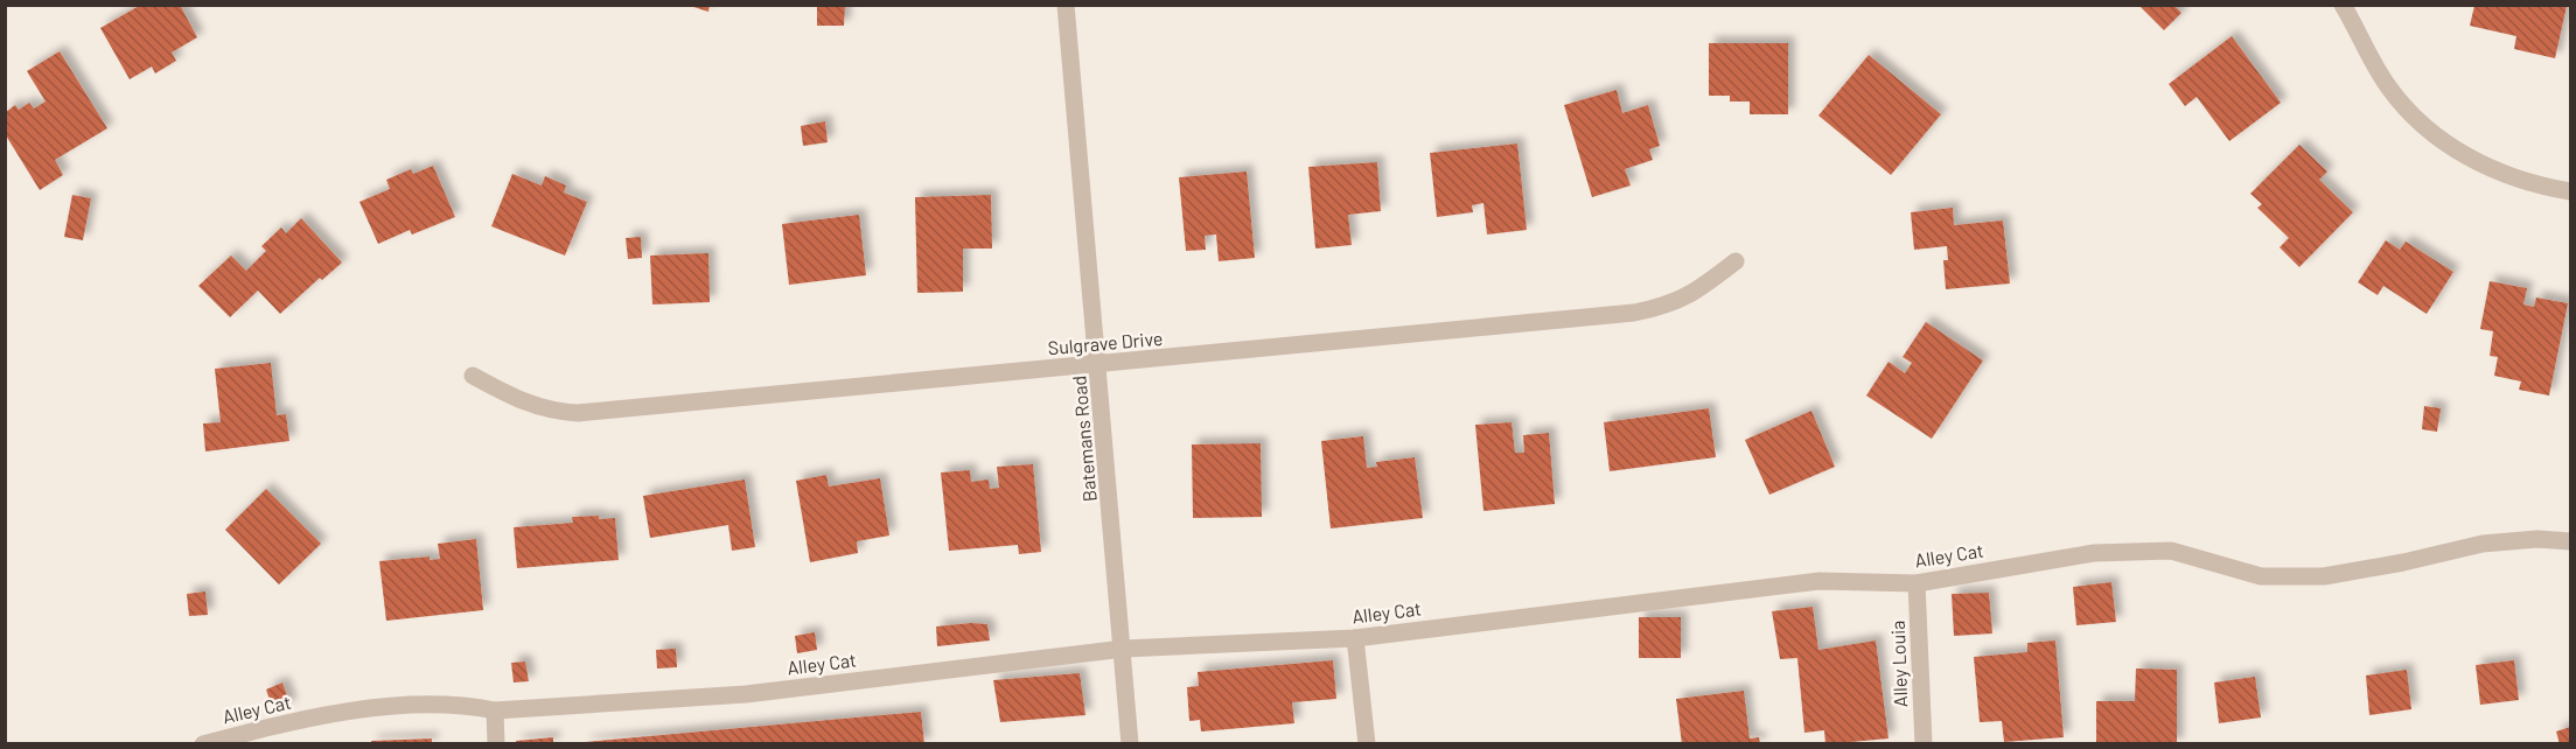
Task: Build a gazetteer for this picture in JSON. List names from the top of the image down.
{
  "streets": {
    "street": [
      "Sulgrave Drive",
      "Batemans Road",
      "Alley Cat",
      "Alley Louia"
    ]
  },
  "crossings": [
    ["Sulgrave Drive", "Batemans Road"],
    ["Batemans Road", "Alley Cat"],
    ["Alley Cat", "Alley Louia"]
  ]
}
